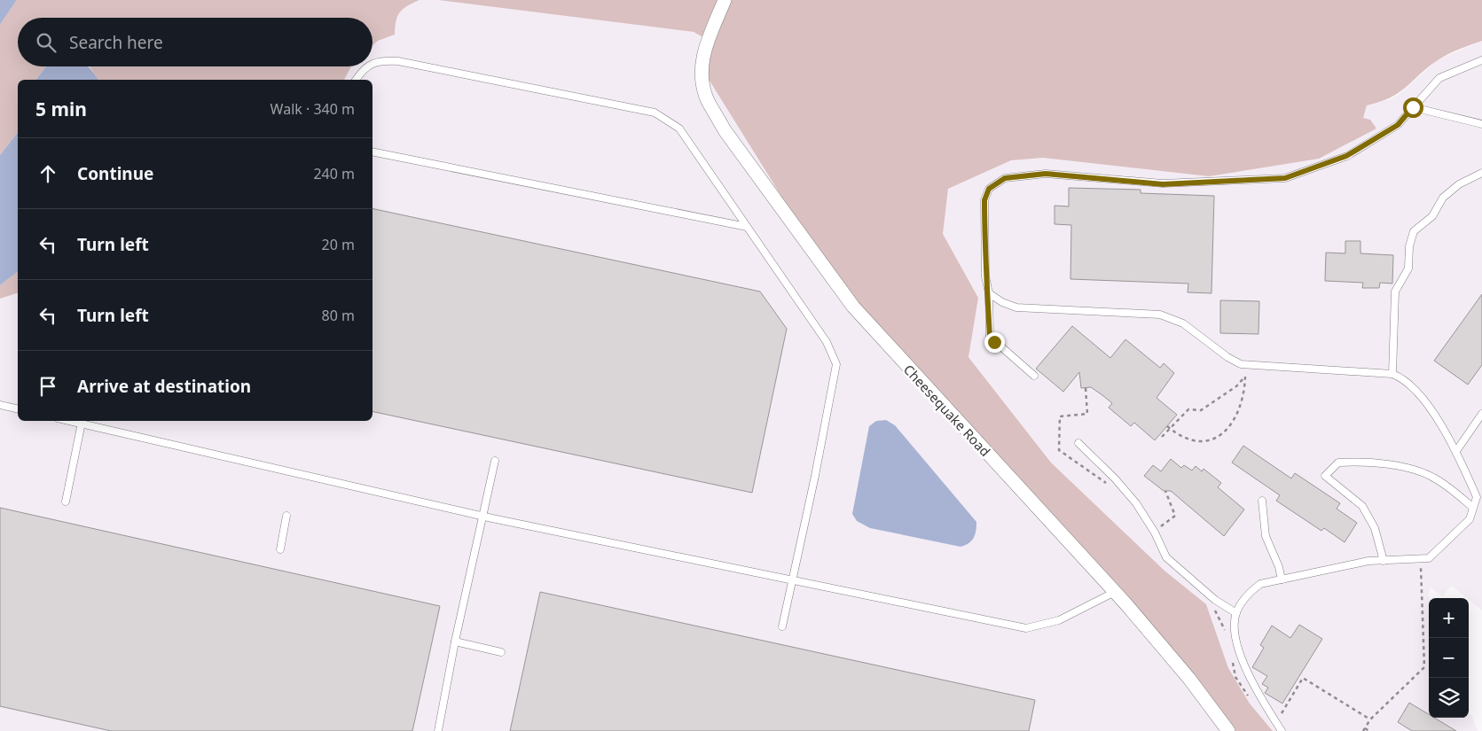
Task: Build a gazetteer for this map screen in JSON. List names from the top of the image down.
{
  "streets": {
    "street": ["Cheesequake Road"]
  },
  "page": {
    "search": "Search here",
    "heading": ["5 min", "Walk · 340 m"],
    "list": [
      ["Continue", "240 m"],
      ["Turn left", "20 m"],
      ["Turn left", "80 m"],
      "Arrive at destination"
    ],
    "map_buttons": ["+", "−"]
  }
}
